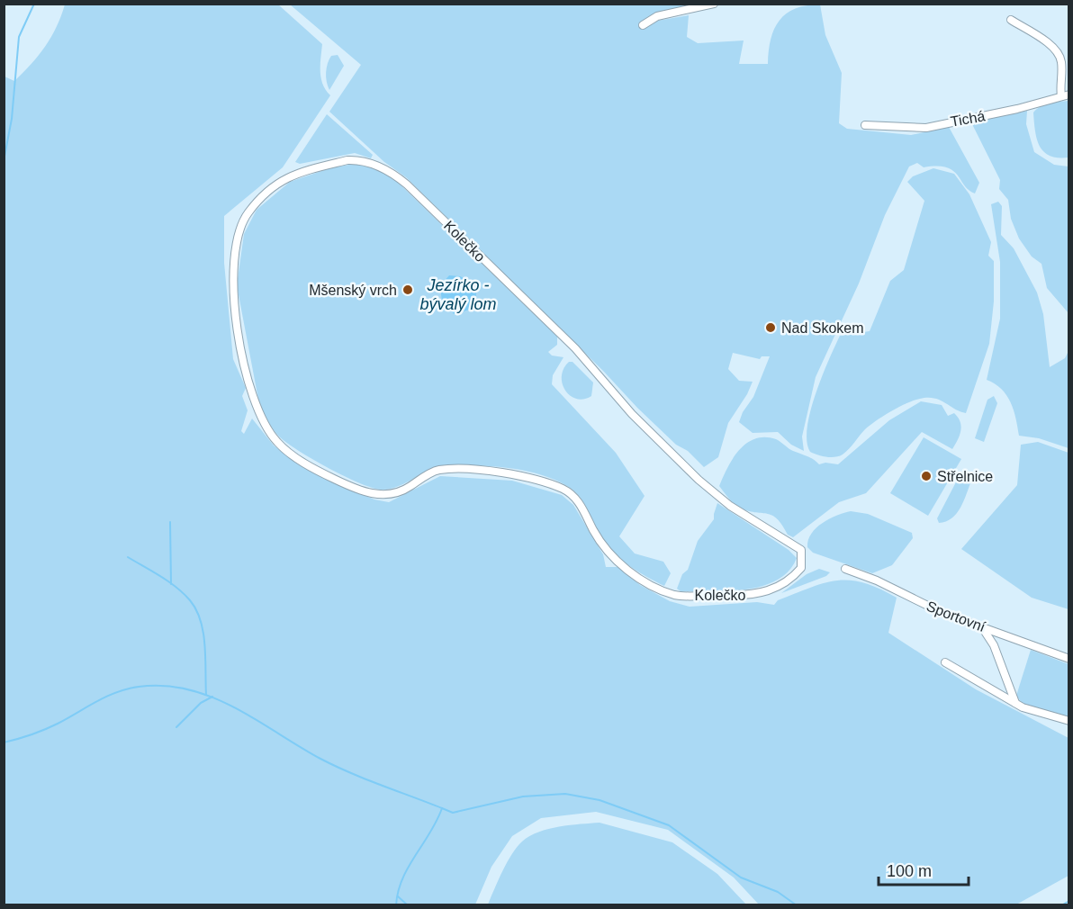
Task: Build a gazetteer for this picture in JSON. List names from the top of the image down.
{
  "streets": {
    "street": ["Tichá", "Kolečko", "Sportovní"]
  },
  "water": ["Jezírko - bývalý lom"],
  "places": ["Mšenský vrch", "Nad Skokem", "Střelnice"],
  "scale_bar": "100 m"
}
